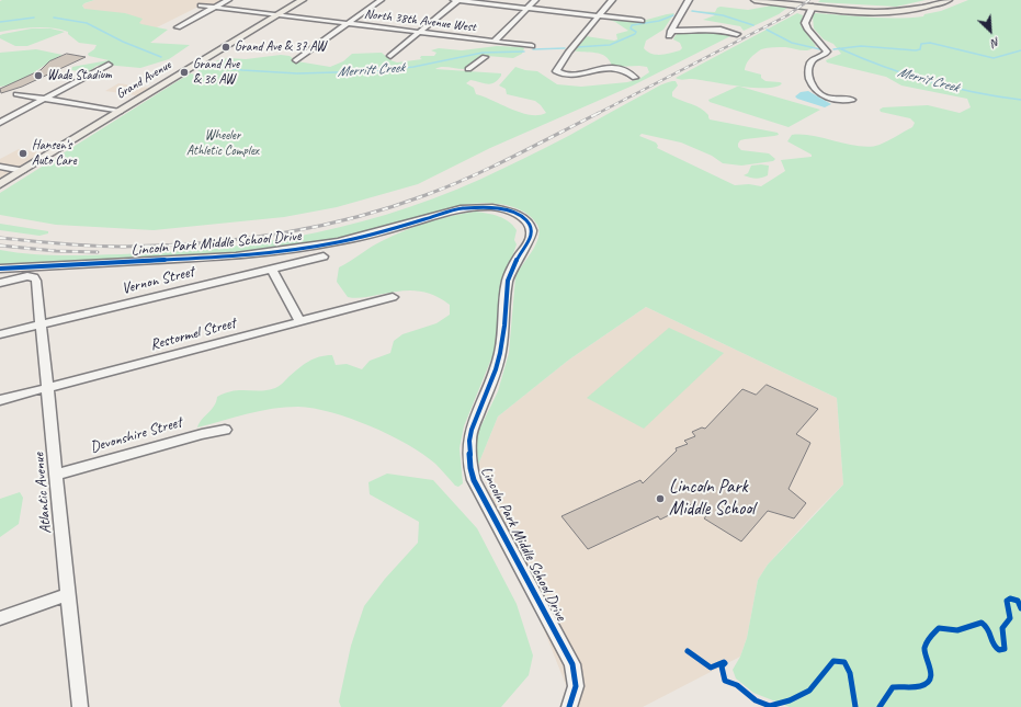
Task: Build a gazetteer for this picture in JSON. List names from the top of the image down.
{
  "streets": {
    "main road": ["Grand Avenue"],
    "street": [
      "North 38th Avenue West",
      "Lincoln Park Middle School Drive",
      "Vernon Street",
      "Restormel Street",
      "Devonshire Street",
      "Atlantic Avenue"
    ]
  },
  "crossings": [
    ["North 38th Avenue West", "Grand Avenue"],
    ["Vernon Street", "Atlantic Avenue"],
    ["Restormel Street", "Atlantic Avenue"],
    ["Devonshire Street", "Atlantic Avenue"]
  ],
  "water": ["Merritt Creek", "Merrit Creek"],
  "parks": ["Wheeler Athletic Complex"],
  "places": [
    "Grand Ave & 37 AW",
    "Grand Ave & 36 AW",
    "Wade Stadium",
    "Hansen's Auto Care",
    "Lincoln Park Middle School"
  ],
  "north": "bottom right"
}
